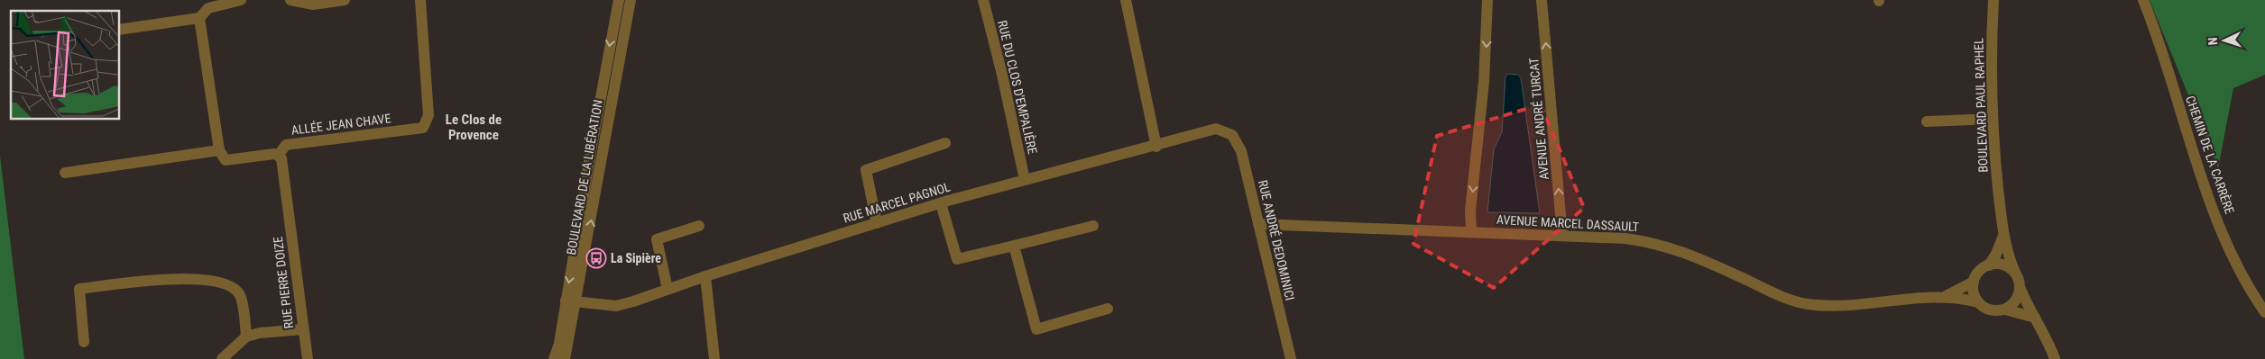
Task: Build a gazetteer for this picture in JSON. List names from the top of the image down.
{
  "streets": {
    "street": [
      "RUE DU CLOS D'EMPALIÈRE",
      "BOULEVARD PAUL RAPHEL",
      "AVENUE ANDRÉ TURCAT",
      "ALLÉE JEAN CHAVE",
      "CHEMIN DE LA CARRÈRE",
      "BOULEVARD DE LA LIBÉRATION",
      "RUE MARCEL PAGNOL",
      "AVENUE MARCEL DASSAULT",
      "RUE ANDRÉ DEDOMINICI",
      "RUE PIERRE DOIZE"
    ]
  },
  "crossings": [
    ["RUE DU CLOS D'EMPALIÈRE", "RUE MARCEL PAGNOL"],
    ["BOULEVARD PAUL RAPHEL", "AVENUE MARCEL DASSAULT"],
    ["AVENUE ANDRÉ TURCAT", "AVENUE MARCEL DASSAULT"],
    ["ALLÉE JEAN CHAVE", "RUE PIERRE DOIZE"],
    ["BOULEVARD DE LA LIBÉRATION", "RUE MARCEL PAGNOL"],
    ["RUE MARCEL PAGNOL", "RUE ANDRÉ DEDOMINICI"],
    ["AVENUE MARCEL DASSAULT", "RUE ANDRÉ DEDOMINICI"]
  ],
  "districts": ["Le Clos de Provence"],
  "places": {
    "bus stop": ["La Sipière"]
  },
  "north": "left"
}
